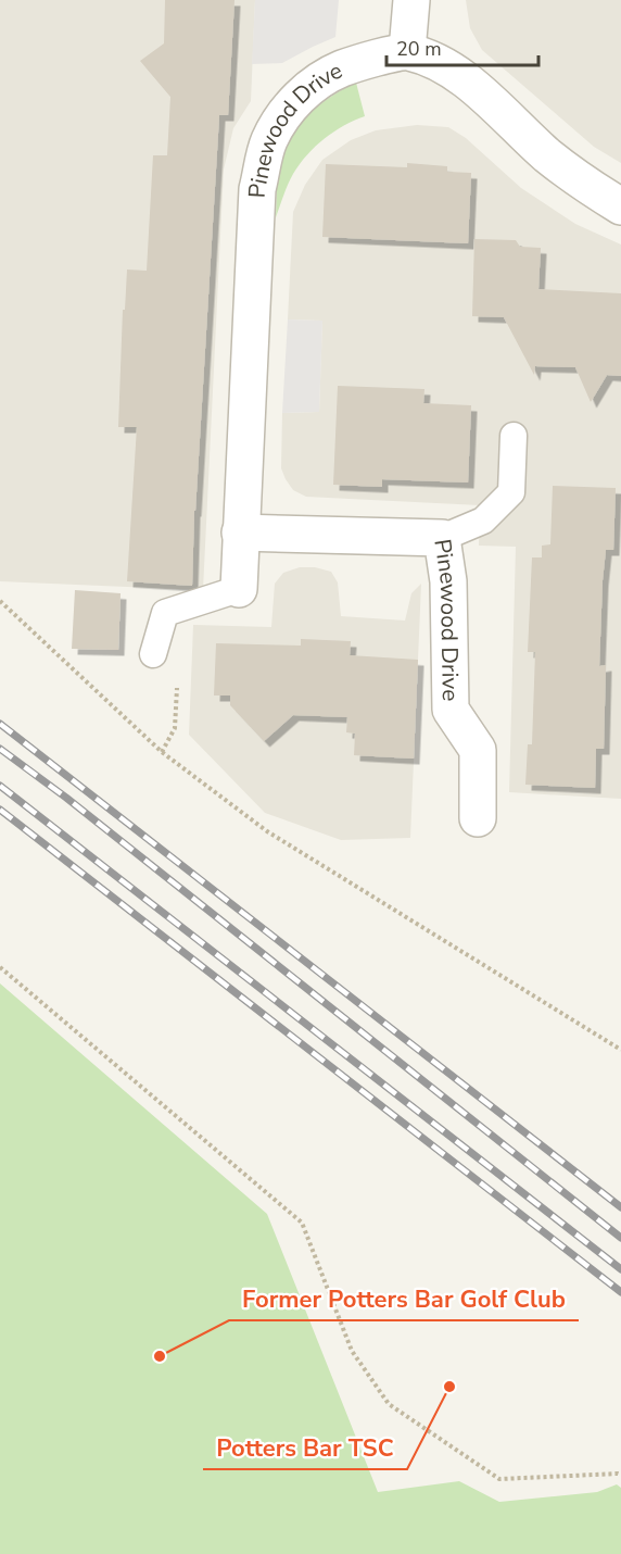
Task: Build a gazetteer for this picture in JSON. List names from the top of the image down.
{
  "streets": {
    "street": ["Pinewood Drive"]
  },
  "places": ["Former Potters Bar Golf Club", "Potters Bar TSC"],
  "scale_bar": "20 m"
}
